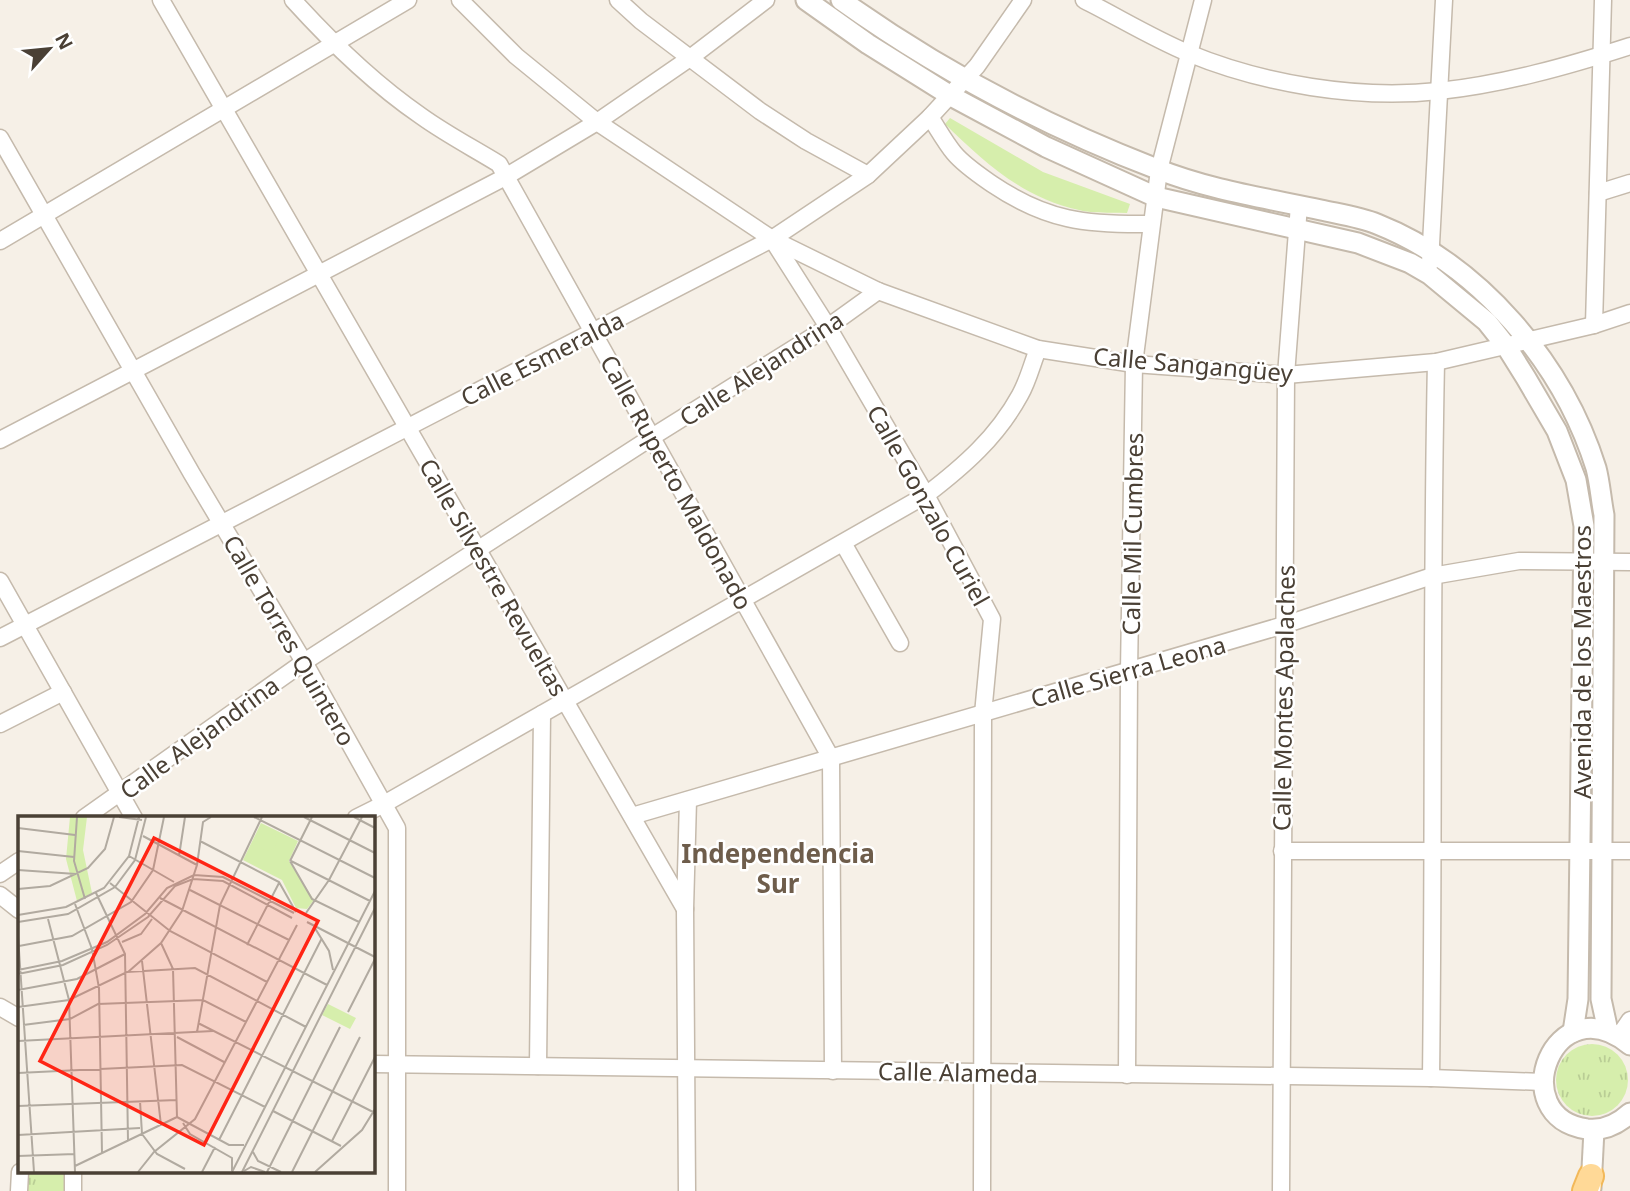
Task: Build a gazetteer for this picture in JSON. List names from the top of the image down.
{
  "streets": {
    "street": [
      "Calle Esmeralda",
      "Calle Sangangüey",
      "Calle Alejandrina",
      "Calle Ruperto Maldonado",
      "Calle Gonzalo Curiel",
      "Calle Mil Cumbres",
      "Calle Silvestre Revueltas",
      "Calle Torres Quintero",
      "Avenida de los Maestros",
      "Calle Sierra Leona",
      "Calle Montes Apalaches",
      "Calle Alameda"
    ]
  },
  "crossings": [
    ["Calle Esmeralda", "Calle Sangangüey"],
    ["Calle Esmeralda", "Calle Ruperto Maldonado"],
    ["Calle Esmeralda", "Calle Gonzalo Curiel"],
    ["Calle Esmeralda", "Calle Silvestre Revueltas"],
    ["Calle Esmeralda", "Calle Torres Quintero"],
    ["Calle Esmeralda", "Avenida de los Maestros"],
    ["Calle Sangangüey", "Calle Alejandrina"],
    ["Calle Sangangüey", "Calle Gonzalo Curiel"],
    ["Calle Sangangüey", "Calle Mil Cumbres"],
    ["Calle Sangangüey", "Avenida de los Maestros"],
    ["Calle Sangangüey", "Calle Montes Apalaches"],
    ["Calle Alejandrina", "Calle Ruperto Maldonado"],
    ["Calle Alejandrina", "Calle Gonzalo Curiel"],
    ["Calle Alejandrina", "Calle Silvestre Revueltas"],
    ["Calle Alejandrina", "Calle Torres Quintero"],
    ["Calle Ruperto Maldonado", "Calle Sierra Leona"],
    ["Calle Ruperto Maldonado", "Calle Alameda"],
    ["Calle Gonzalo Curiel", "Calle Sierra Leona"],
    ["Calle Gonzalo Curiel", "Calle Alameda"],
    ["Calle Mil Cumbres", "Avenida de los Maestros"],
    ["Calle Mil Cumbres", "Calle Sierra Leona"],
    ["Calle Mil Cumbres", "Calle Alameda"],
    ["Calle Silvestre Revueltas", "Calle Sierra Leona"],
    ["Calle Silvestre Revueltas", "Calle Alameda"],
    ["Calle Torres Quintero", "Calle Alameda"],
    ["Avenida de los Maestros", "Calle Sierra Leona"],
    ["Avenida de los Maestros", "Calle Montes Apalaches"],
    ["Calle Sierra Leona", "Calle Montes Apalaches"],
    ["Calle Montes Apalaches", "Calle Alameda"]
  ],
  "districts": ["Independencia Sur"],
  "north": "top right"
}
